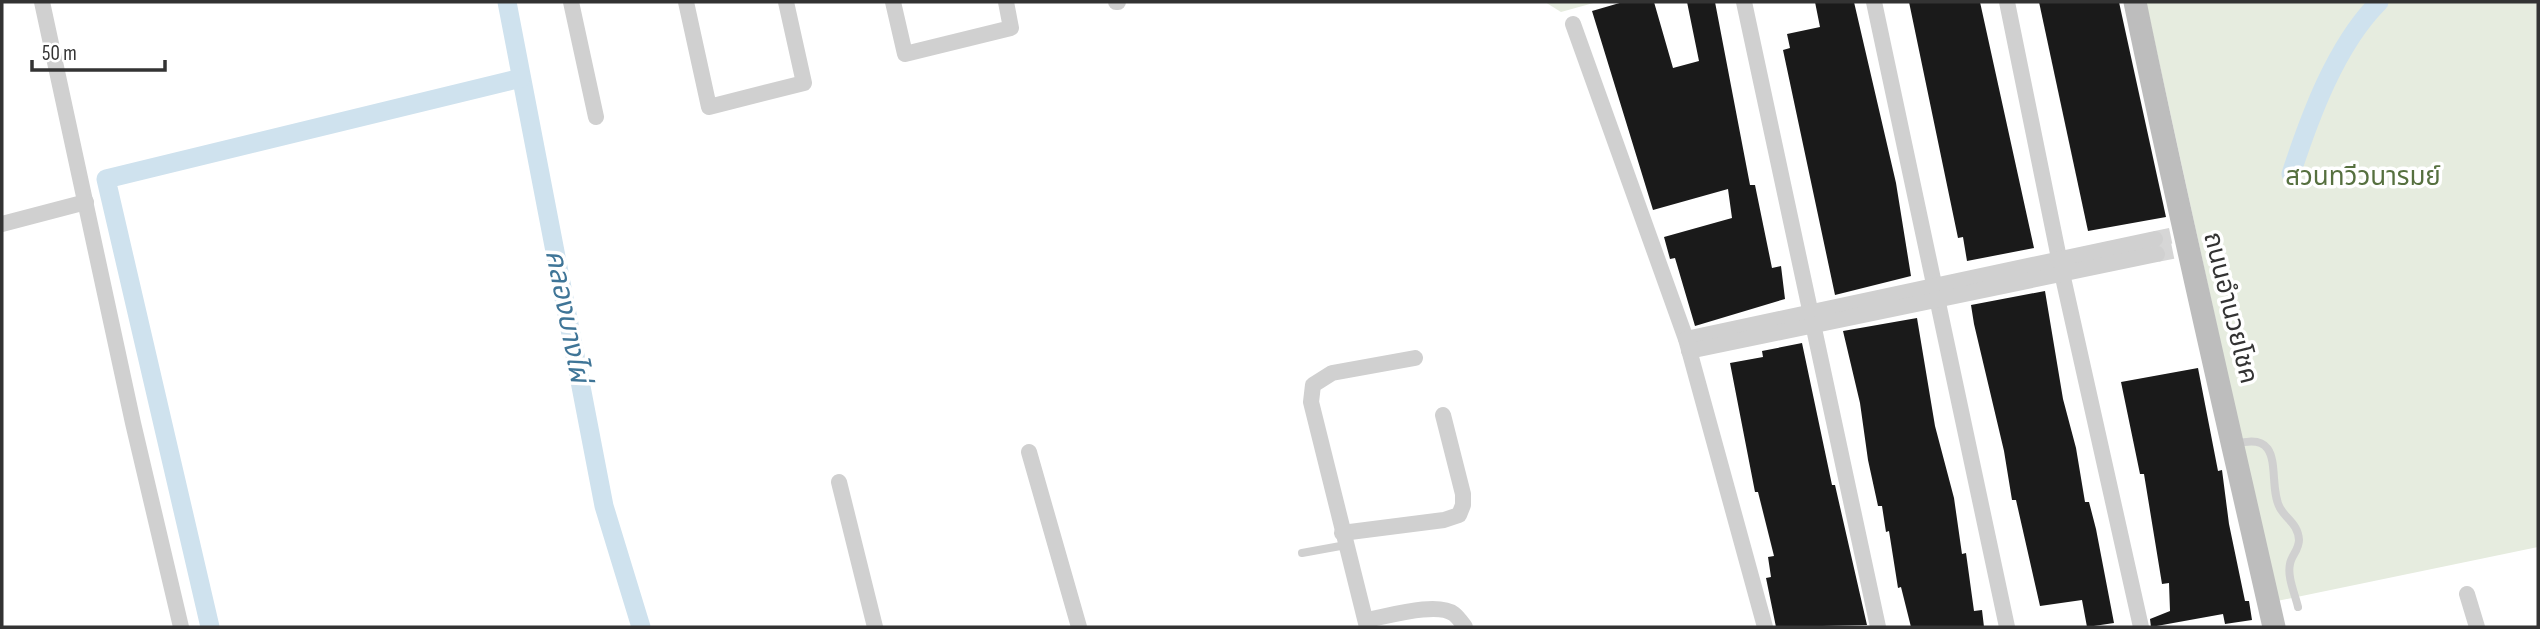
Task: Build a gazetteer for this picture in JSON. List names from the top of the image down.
{
  "streets": {
    "street": ["ถนนอำนวยโชค"]
  },
  "water": ["คลองบางไผ่"],
  "parks": ["สวนทวีวนารมย์"],
  "scale_bar": "50 m"
}
